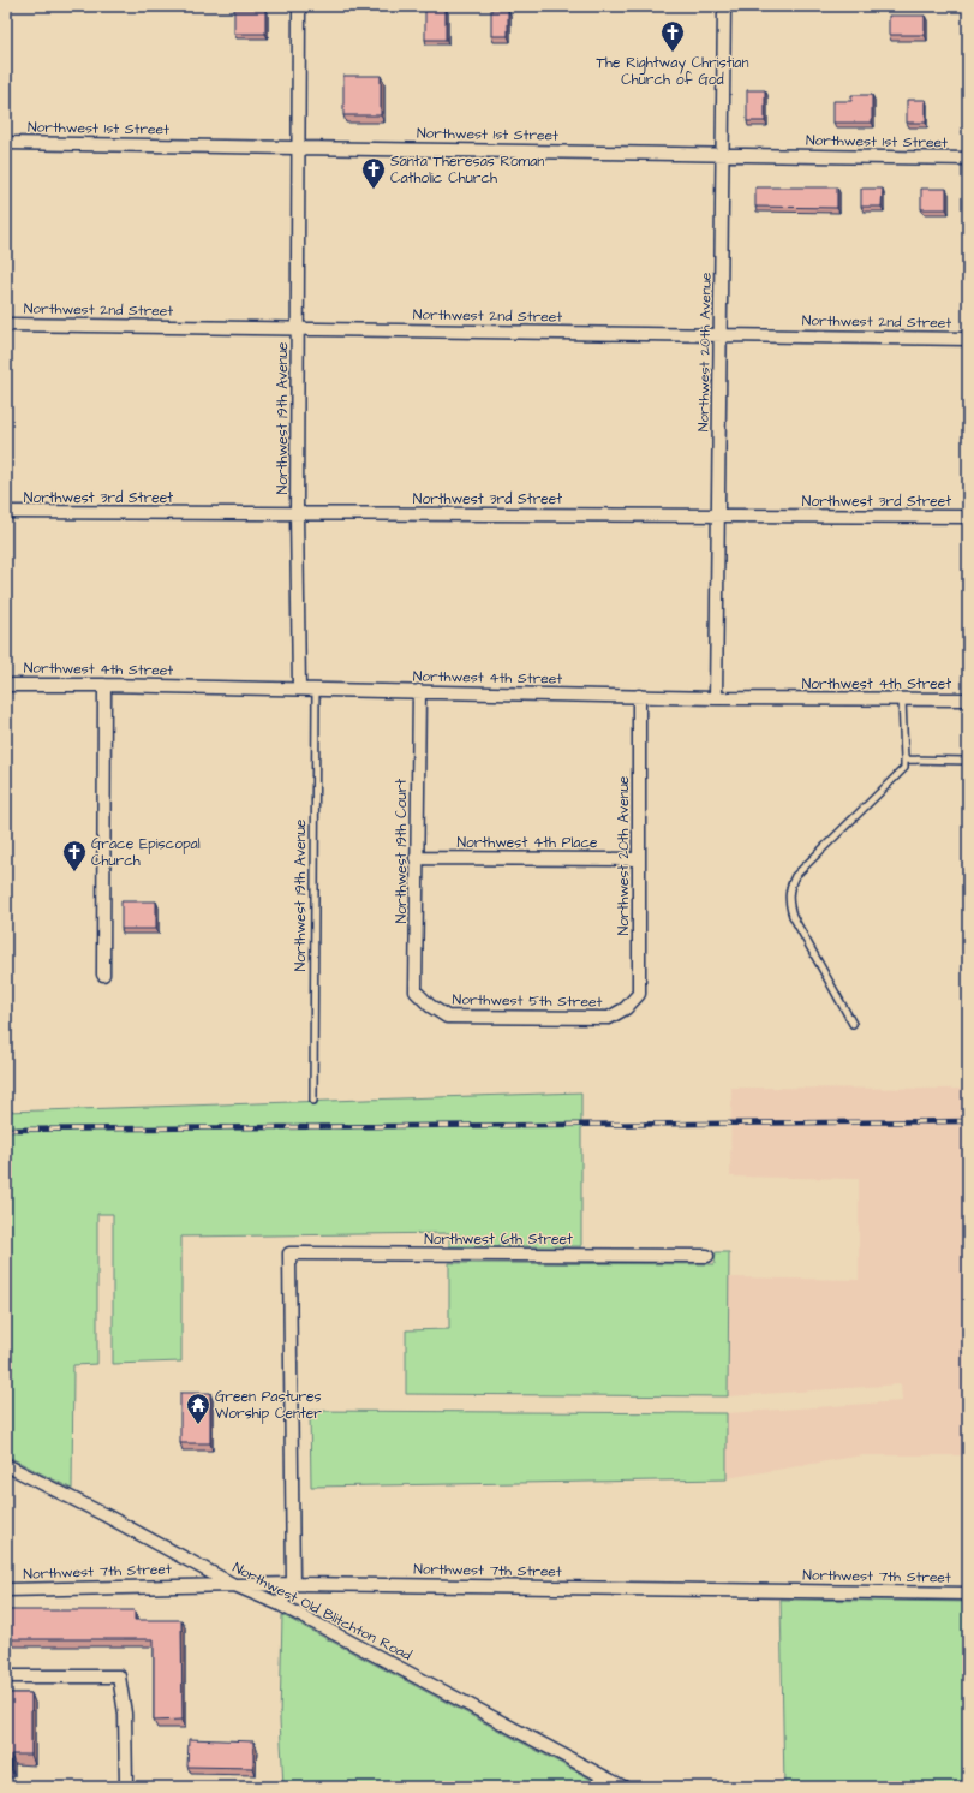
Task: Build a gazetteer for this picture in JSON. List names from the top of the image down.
{
  "streets": {
    "street": [
      "Northwest 1st Street",
      "Northwest 2nd Street",
      "Northwest 20th Avenue",
      "Northwest 19th Avenue",
      "Northwest 3rd Street",
      "Northwest 4th Street",
      "Northwest 4th Place",
      "Northwest 19th Court",
      "Northwest 5th Street",
      "Northwest 6th Street",
      "Northwest 7th Street",
      "Northwest Old Blitchton Road"
    ]
  },
  "crossings": [
    ["Northwest 1st Street", "Northwest 20th Avenue"],
    ["Northwest 1st Street", "Northwest 19th Avenue"],
    ["Northwest 2nd Street", "Northwest 20th Avenue"],
    ["Northwest 2nd Street", "Northwest 19th Avenue"],
    ["Northwest 20th Avenue", "Northwest 3rd Street"],
    ["Northwest 20th Avenue", "Northwest 4th Street"],
    ["Northwest 20th Avenue", "Northwest 4th Place"],
    ["Northwest 20th Avenue", "Northwest 5th Street"],
    ["Northwest 19th Avenue", "Northwest 3rd Street"],
    ["Northwest 19th Avenue", "Northwest 4th Street"],
    ["Northwest 4th Street", "Northwest 19th Court"],
    ["Northwest 4th Place", "Northwest 19th Court"],
    ["Northwest 19th Court", "Northwest 5th Street"],
    ["Northwest 6th Street", "Northwest 7th Street"],
    ["Northwest 7th Street", "Northwest Old Blitchton Road"]
  ],
  "places": {
    "church": ["The Rightway Christian Church of God", "Santa Theresas Roman Catholic Church", "Grace Episcopal Church"],
    "temple": ["Green Pastures Worship Center"]
  }
}
